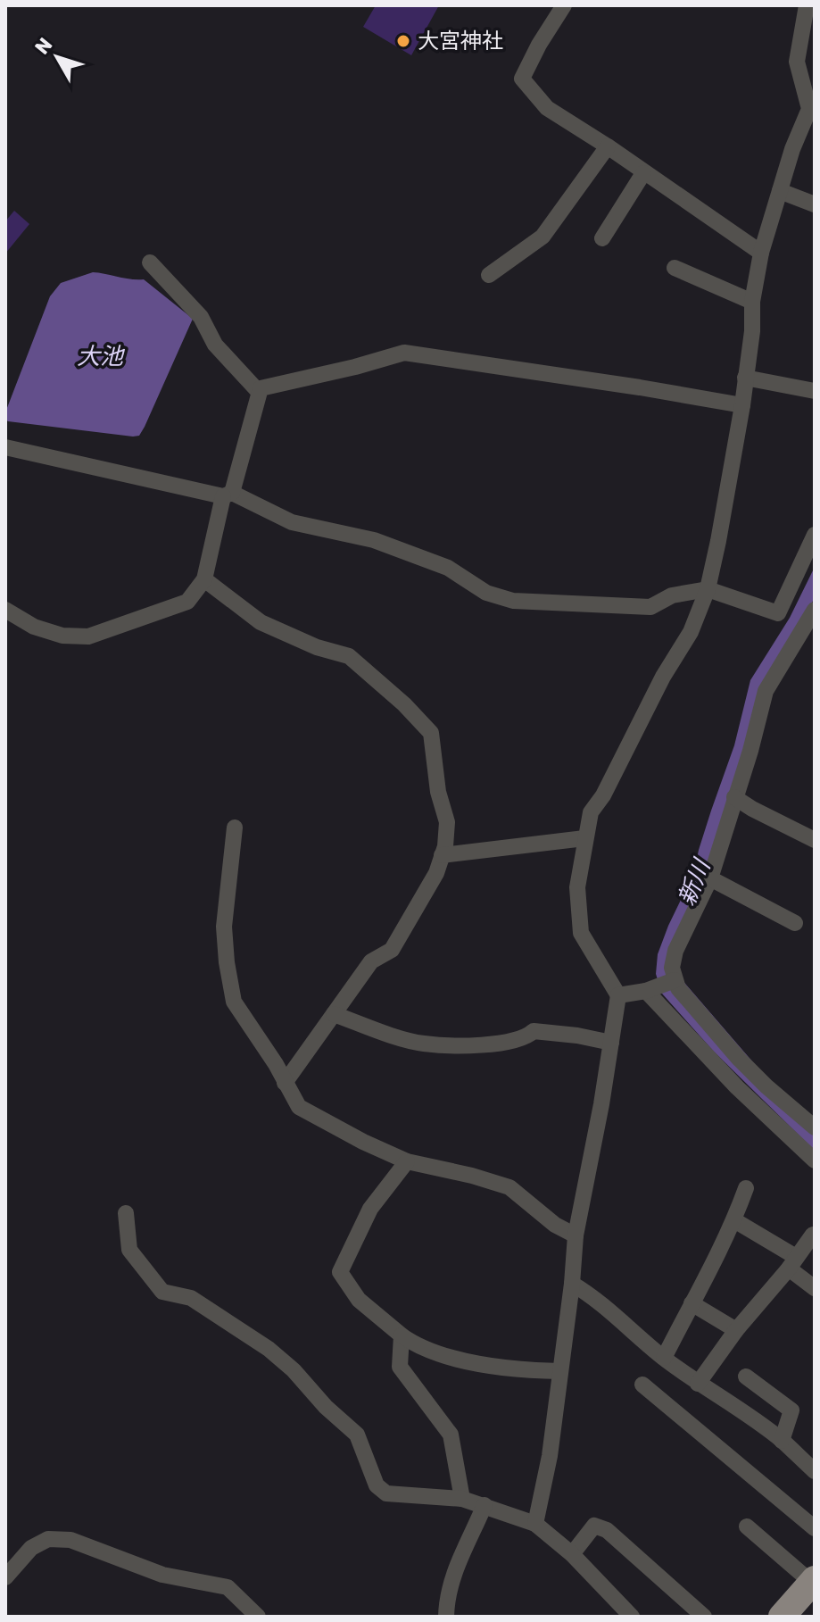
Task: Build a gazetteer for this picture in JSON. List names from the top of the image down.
{
  "water": ["大池", "新川"],
  "places": ["大宮神社"],
  "north": "top left"
}
